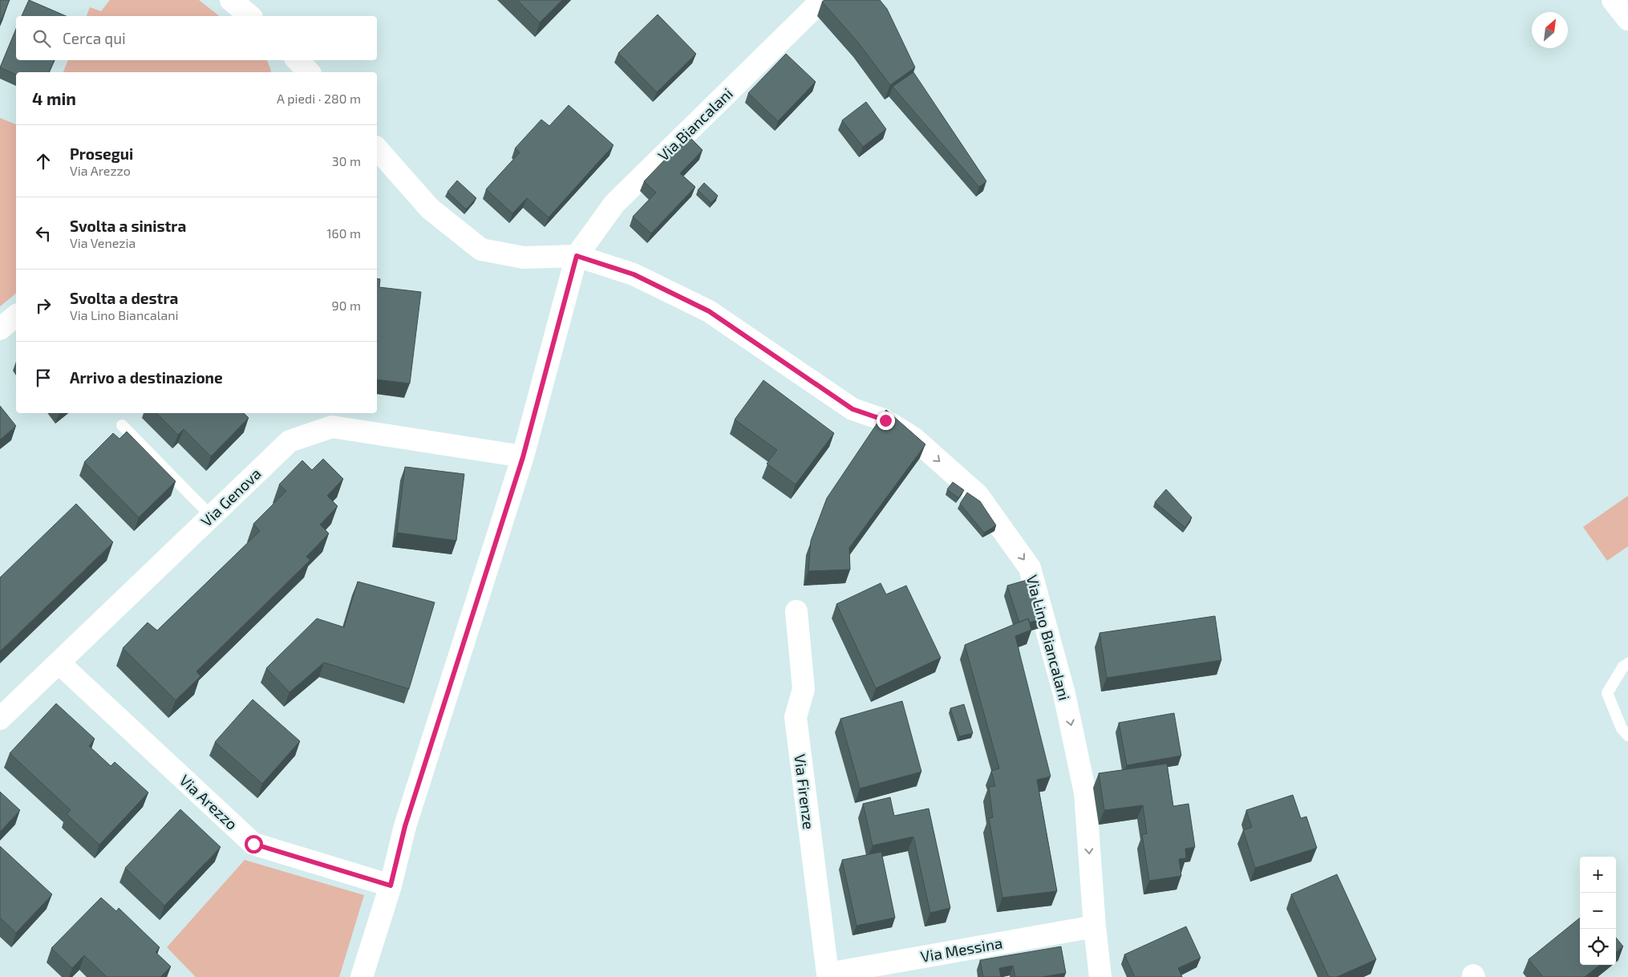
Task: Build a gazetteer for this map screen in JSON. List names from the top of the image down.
{
  "streets": {
    "street": [
      "Via Biancalani",
      "Via Genova",
      "Via Lino Biancalani",
      "Via Firenze",
      "Via Arezzo",
      "Via Messina"
    ]
  },
  "crossings": [
    ["Via Biancalani", "Via Lino Biancalani"],
    ["Via Genova", "Via Arezzo"],
    ["Via Lino Biancalani", "Via Messina"],
    ["Via Firenze", "Via Messina"]
  ],
  "one_way": ["Via Lino Biancalani"],
  "north": "top right",
  "page": {
    "search": "Cerca qui",
    "heading": ["4 min", "A piedi · 280 m"],
    "list": [
      ["Prosegui", "Via Arezzo", "30 m"],
      ["Svolta a sinistra", "Via Venezia", "160 m"],
      ["Svolta a destra", "Via Lino Biancalani", "90 m"],
      "Arrivo a destinazione"
    ],
    "map_buttons": ["+", "−"]
  }
}
